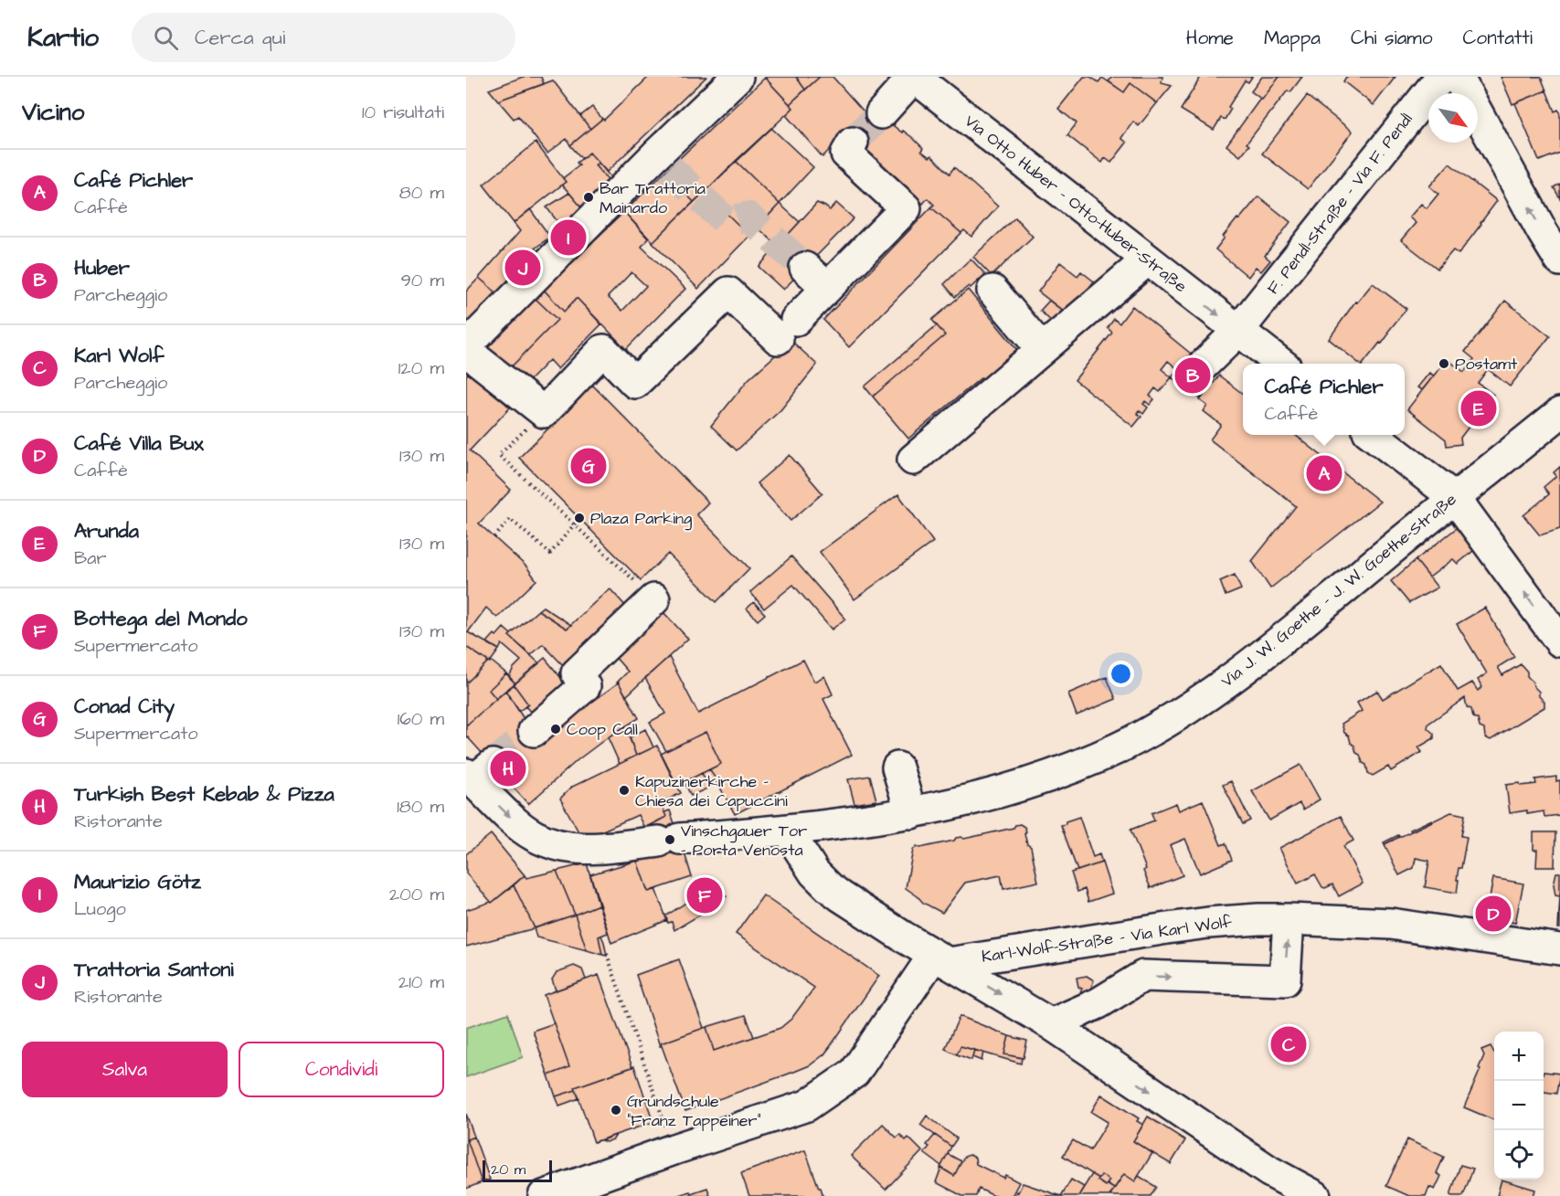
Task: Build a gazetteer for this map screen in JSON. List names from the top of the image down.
{
  "streets": {
    "street": [
      "Via Otto Huber - Otto-Huber-Straße",
      "F. Pendl-Straße - Via F. Pendl",
      "Via J. W. Goethe - J. W. Goethe-Straße",
      "Karl-Wolf-Straße - Via Karl Wolf"
    ]
  },
  "crossings": [
    ["Via Otto Huber - Otto-Huber-Straße", "F. Pendl-Straße - Via F. Pendl"]
  ],
  "places": [
    "Bar Trattoria Mainardo",
    "Postamt",
    "Plaza Parking",
    "Coop Call",
    "Kapuzinerkirche - Chiesa dei Capuccini",
    "Vinschgauer Tor - Porta Venosta",
    "Grundschule \"Franz Tappeiner\""
  ],
  "scale_bar": "20 m",
  "north": "bottom right",
  "page": {
    "header": "Kartio",
    "search": "Cerca qui",
    "nav": [
      "Home",
      "Mappa",
      "Chi siamo",
      "Contatti"
    ],
    "heading": ["Vicino", "10 risultati"],
    "list": [
      {
        "mark": "A",
        "name": "Café Pichler",
        "note": "Caffè",
        "value": "80 m"
      },
      {
        "mark": "B",
        "name": "Huber",
        "note": "Parcheggio",
        "value": "90 m"
      },
      {
        "mark": "C",
        "name": "Karl Wolf",
        "note": "Parcheggio",
        "value": "120 m"
      },
      {
        "mark": "D",
        "name": "Café Villa Bux",
        "note": "Caffè",
        "value": "130 m"
      },
      {
        "mark": "E",
        "name": "Arunda",
        "note": "Bar",
        "value": "130 m"
      },
      {
        "mark": "F",
        "name": "Bottega del Mondo",
        "note": "Supermercato",
        "value": "130 m"
      },
      {
        "mark": "G",
        "name": "Conad City",
        "note": "Supermercato",
        "value": "160 m"
      },
      {
        "mark": "H",
        "name": "Turkish Best Kebab & Pizza",
        "note": "Ristorante",
        "value": "180 m"
      },
      {
        "mark": "I",
        "name": "Maurizio Götz",
        "note": "Luogo",
        "value": "200 m"
      },
      {
        "mark": "J",
        "name": "Trattoria Santoni",
        "note": "Ristorante",
        "value": "210 m"
      }
    ],
    "pins": [
      "I",
      "J",
      "B",
      "E",
      "G",
      "A",
      "H",
      "F",
      "D",
      "C"
    ],
    "popup": ["Café Pichler", "Caffè"],
    "buttons": ["Salva", "Condividi"],
    "map_buttons": ["+", "−"],
    "scale": "20 m"
  }
}
